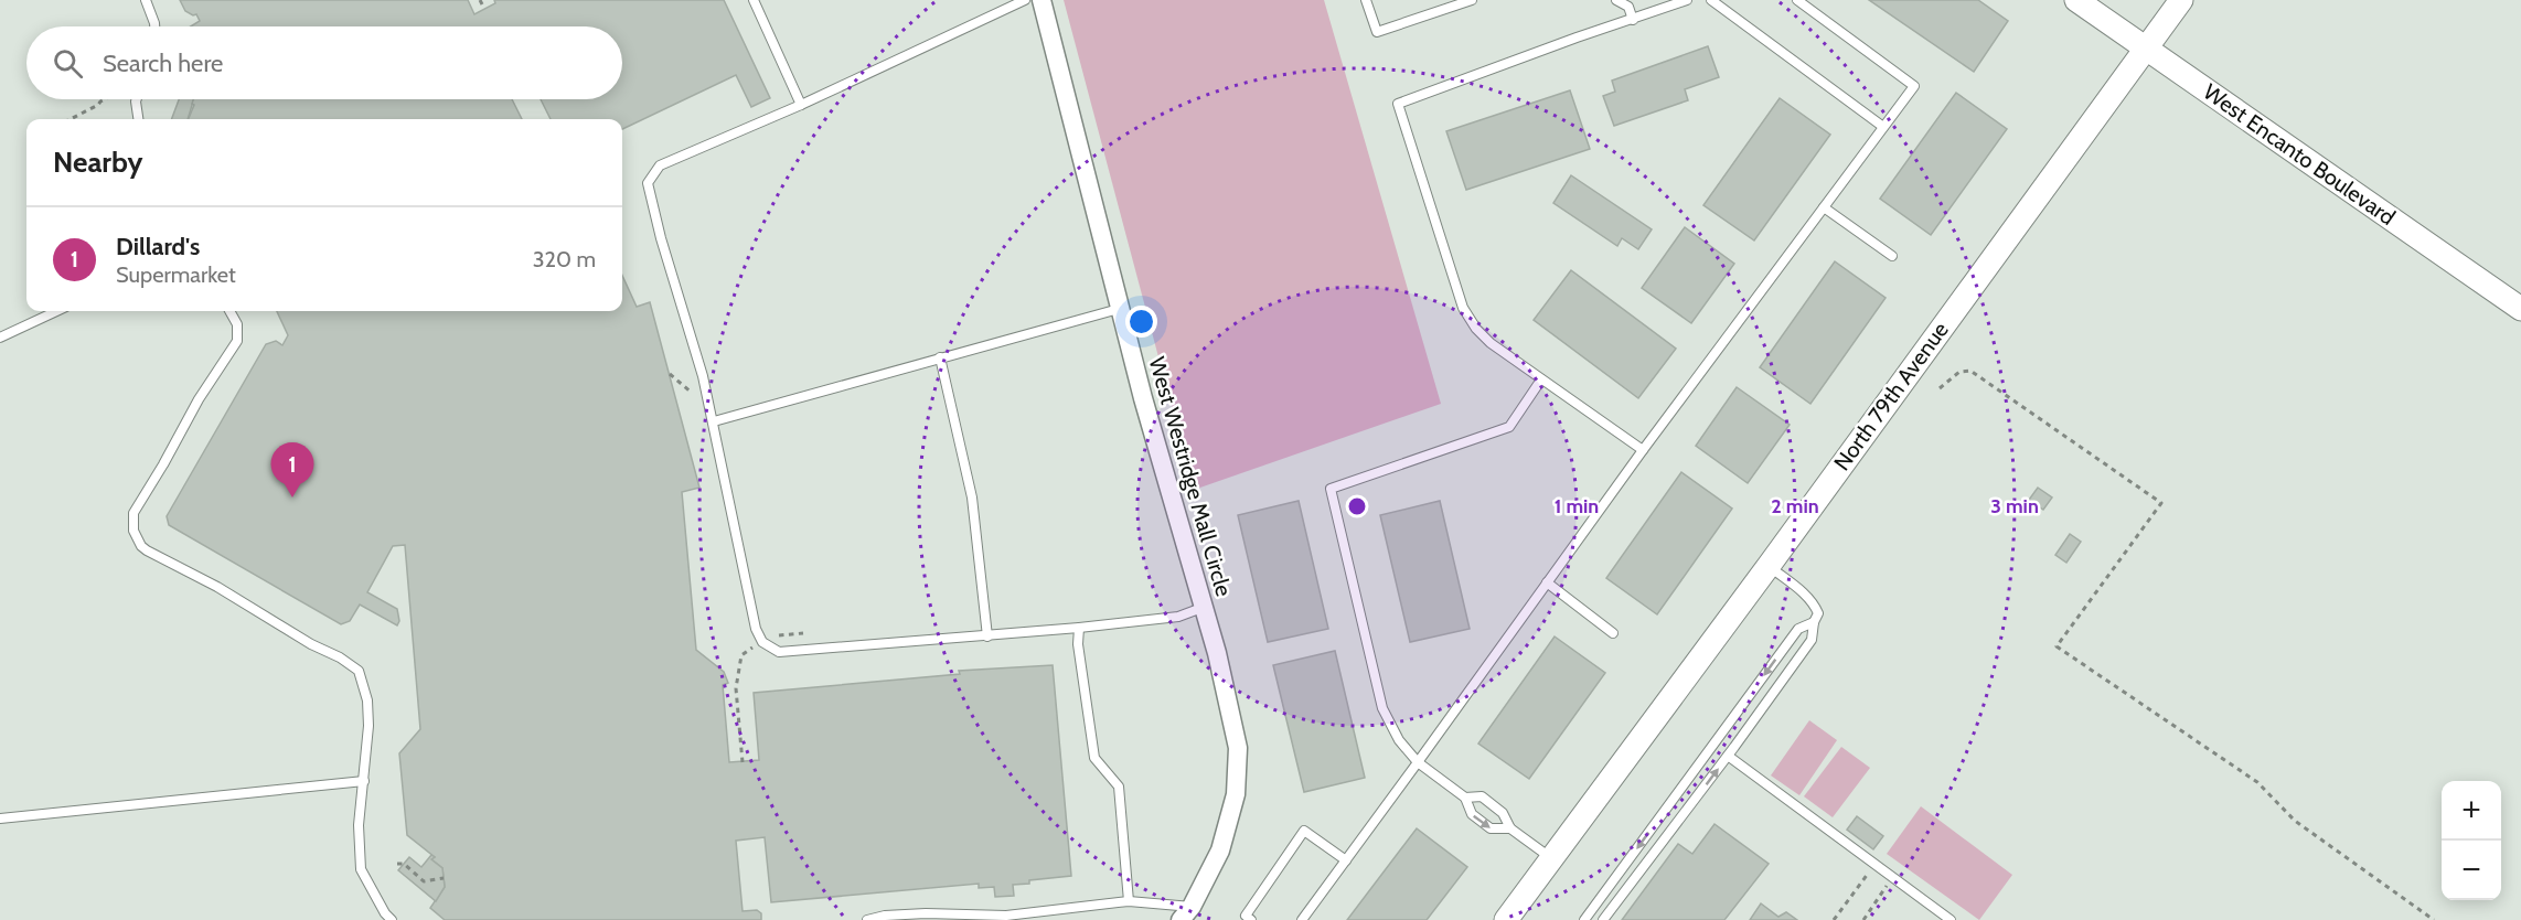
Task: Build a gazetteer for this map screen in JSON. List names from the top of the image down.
{
  "streets": {
    "street": ["West Encanto Boulevard", "North 79th Avenue", "West Westridge Mall Circle"]
  },
  "crossings": [
    ["West Encanto Boulevard", "North 79th Avenue"]
  ],
  "page": {
    "search": "Search here",
    "heading": "Nearby",
    "list": [
      {
        "mark": "1",
        "name": "Dillard's",
        "note": "Supermarket",
        "value": "320 m"
      }
    ],
    "pins": "1",
    "map_buttons": ["+", "−"]
  },
  "rings": ["1 min", "2 min", "3 min"]
}
